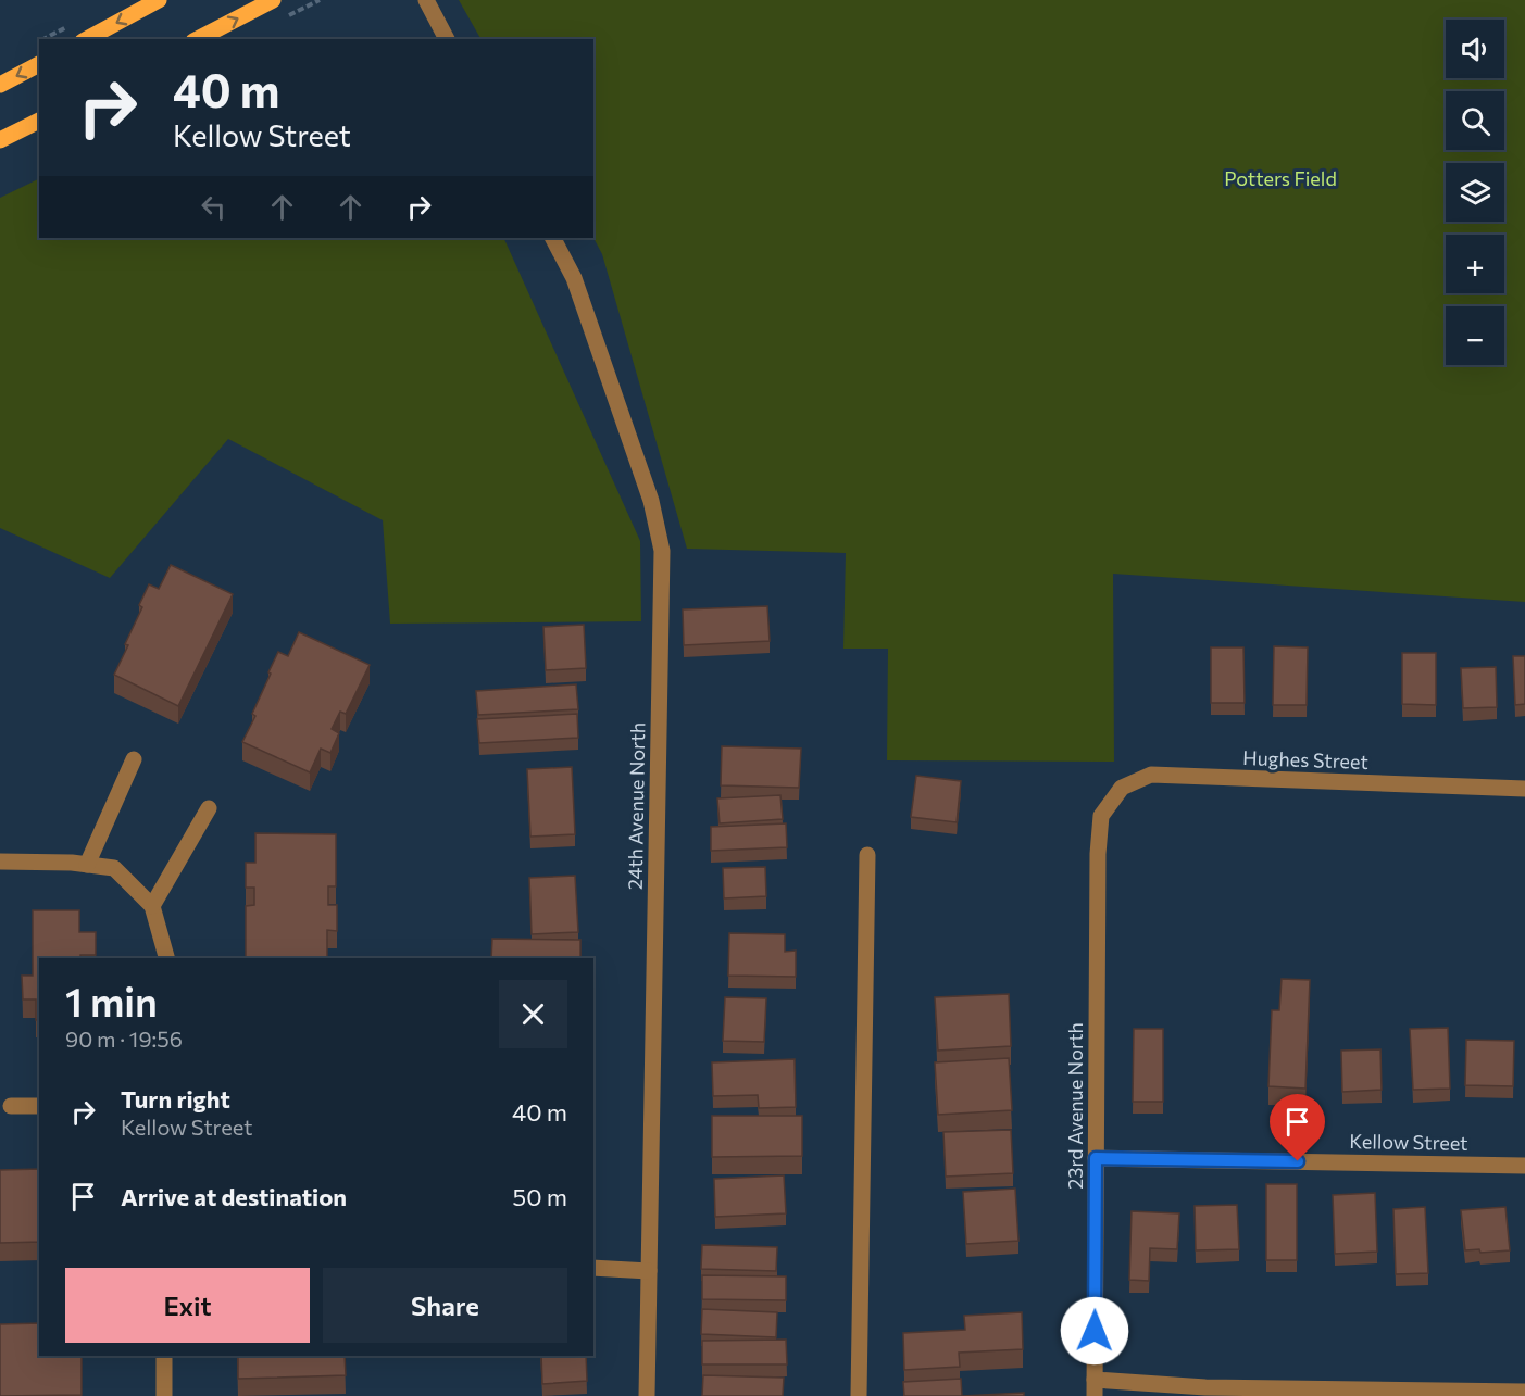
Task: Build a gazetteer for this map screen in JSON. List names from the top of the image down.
{
  "streets": {
    "street": [
      "Hughes Street",
      "24th Avenue North",
      "23rd Avenue North",
      "Kellow Street"
    ]
  },
  "crossings": [
    ["Hughes Street", "23rd Avenue North"],
    ["23rd Avenue North", "Kellow Street"]
  ],
  "parks": ["Potters Field"],
  "page": {
    "map_buttons": ["+", "−"],
    "turn": ["40 m", "Kellow Street"],
    "heading": ["1 min", "90 m · 19:56"],
    "list": [
      {
        "name": "Turn right",
        "note": "Kellow Street",
        "value": "40 m"
      },
      {
        "name": "Arrive at destination",
        "value": "50 m"
      }
    ],
    "buttons": ["Exit", "Share"]
  }
}
